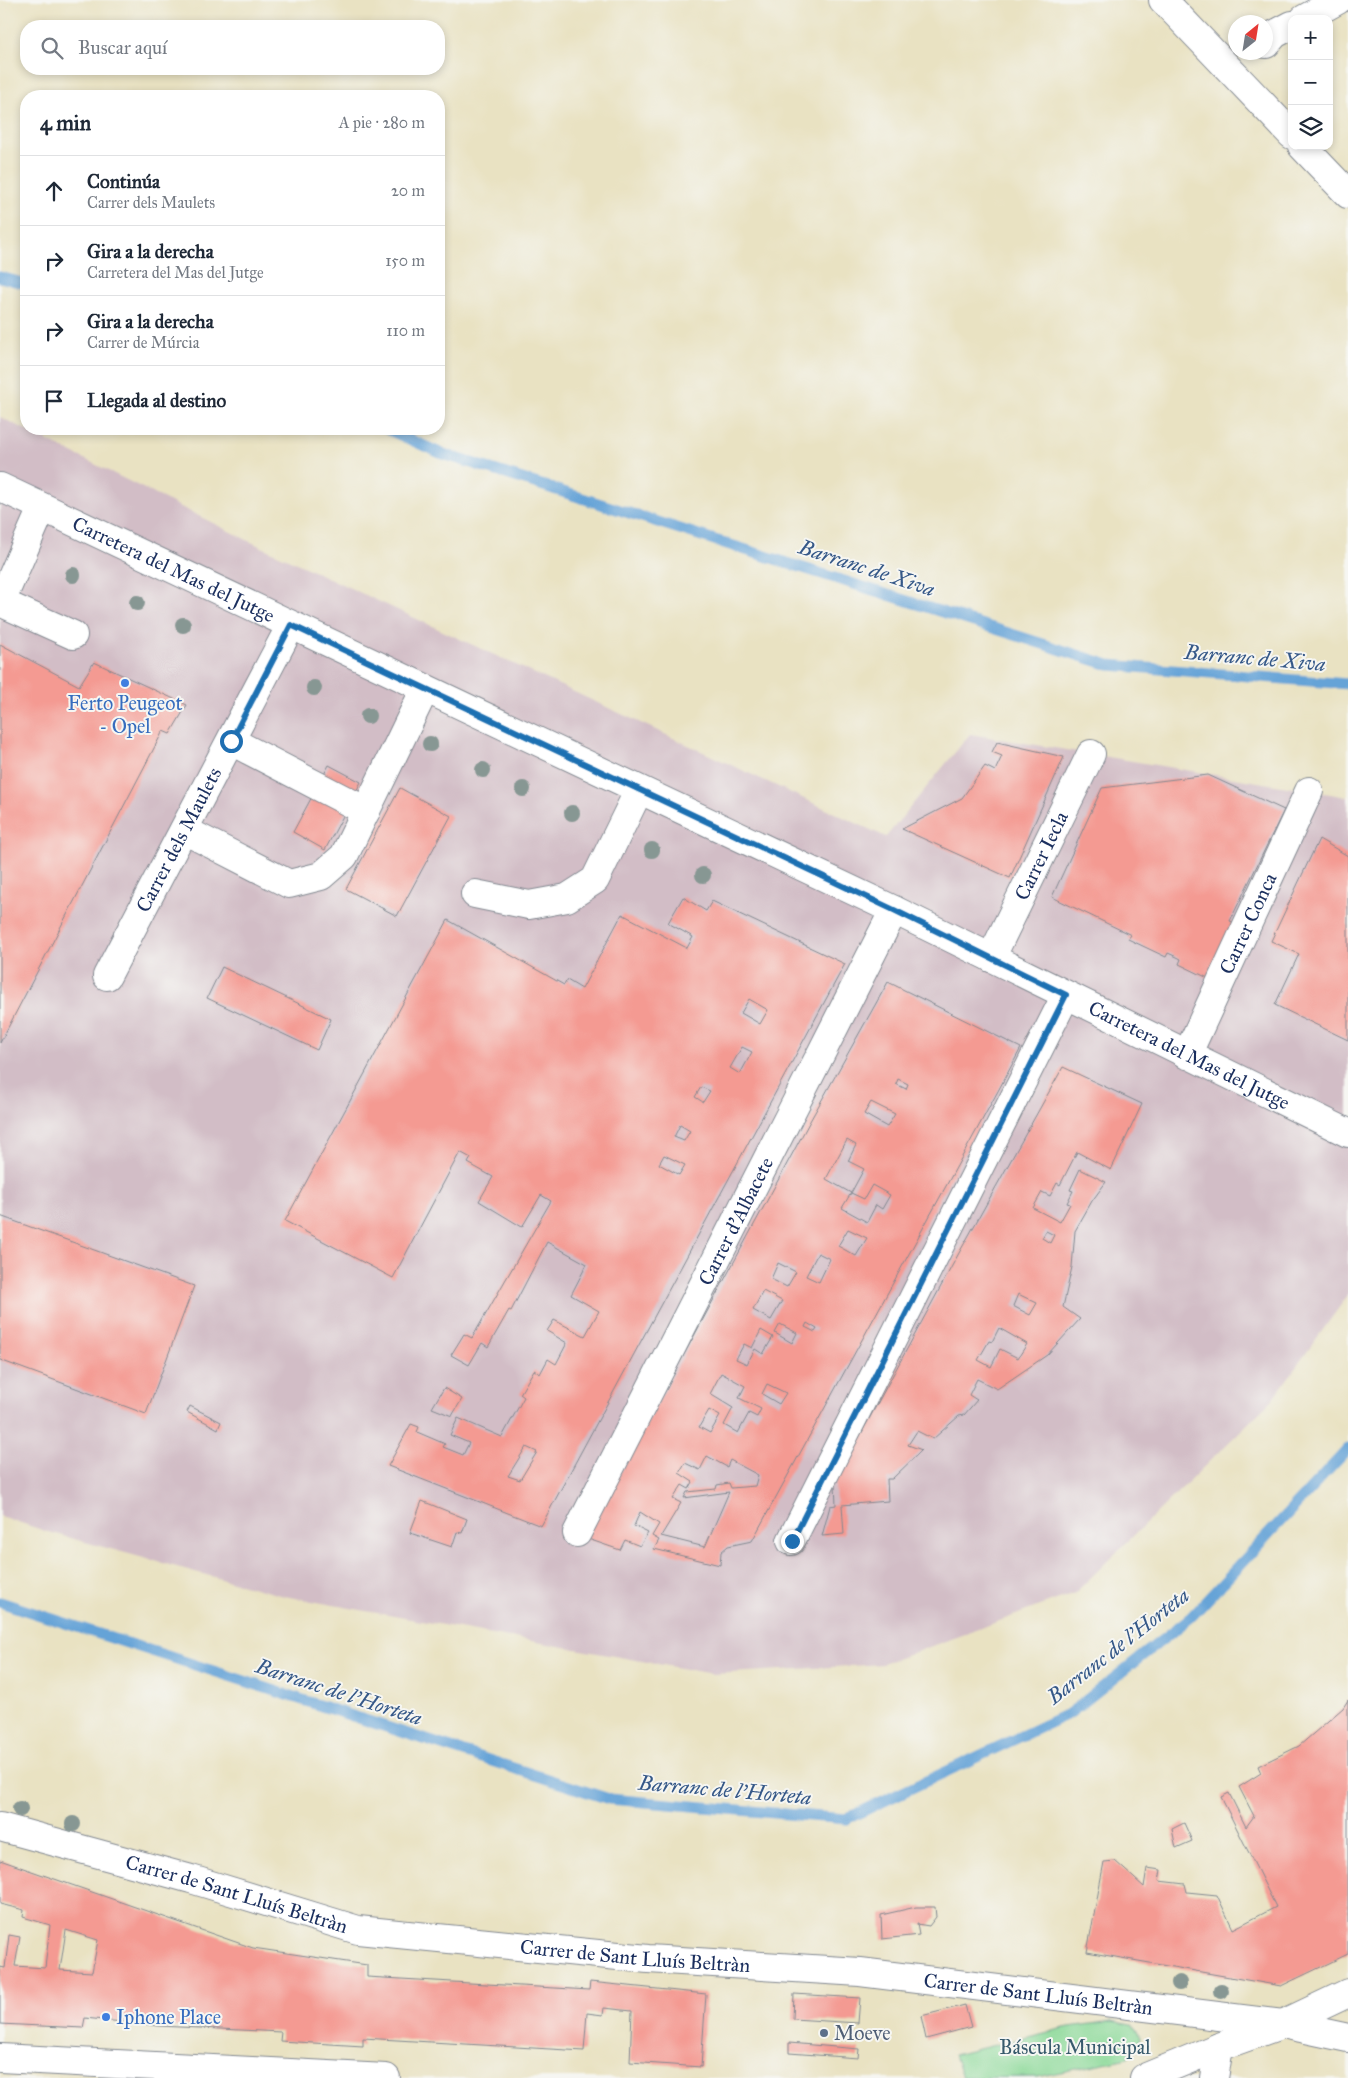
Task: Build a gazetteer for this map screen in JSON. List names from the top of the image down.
{
  "streets": {
    "street": [
      "Carretera del Mas del Jutge",
      "Carrer dels Maulets",
      "Carrer Iecla",
      "Carrer Conca",
      "Carrer d'Albacete",
      "Carrer de Sant Lluís Beltràn"
    ]
  },
  "crossings": [
    ["Carretera del Mas del Jutge", "Carrer dels Maulets"],
    ["Carretera del Mas del Jutge", "Carrer Iecla"],
    ["Carretera del Mas del Jutge", "Carrer Conca"],
    ["Carretera del Mas del Jutge", "Carrer d'Albacete"]
  ],
  "water": ["Barranc de Xiva", "Barranc de l'Horteta"],
  "parks": ["Báscula Municipal"],
  "places": ["Ferto Peugeot - Opel", "Iphone Place", "Moeve"],
  "north": "top right",
  "page": {
    "map_buttons": ["+", "−"],
    "search": "Buscar aquí",
    "heading": ["4 min", "A pie · 280 m"],
    "list": [
      ["Continúa", "Carrer dels Maulets", "20 m"],
      ["Gira a la derecha", "Carretera del Mas del Jutge", "150 m"],
      ["Gira a la derecha", "Carrer de Múrcia", "110 m"],
      "Llegada al destino"
    ]
  }
}
